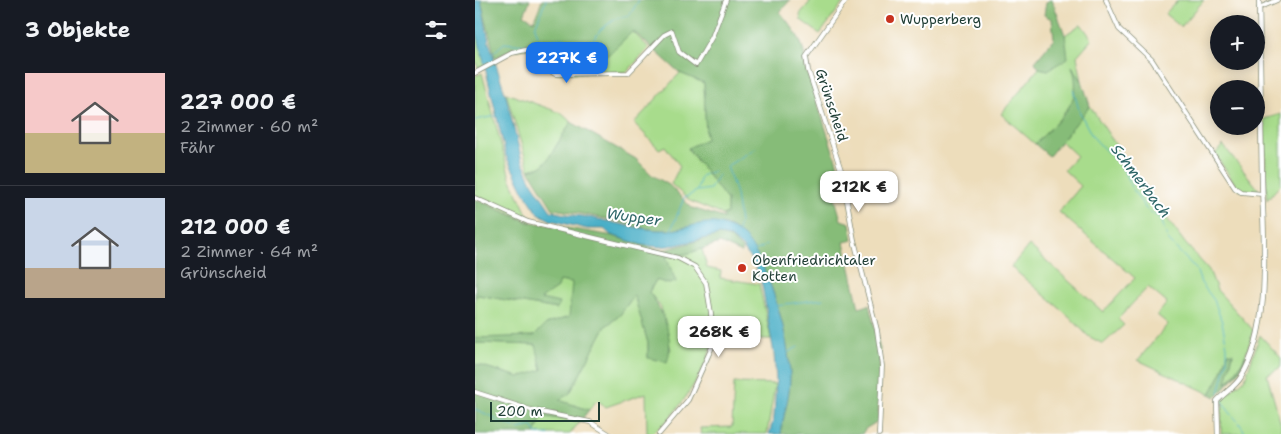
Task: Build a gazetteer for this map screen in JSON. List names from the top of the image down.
{
  "streets": {
    "street": ["Grünscheid"]
  },
  "water": ["Schmerbach", "Wupper"],
  "places": ["Wupperberg", "Obenfriedrichtaler Kotten"],
  "scale_bar": "200 m",
  "page": {
    "heading": "3 Objekte",
    "map_buttons": ["+", "−"],
    "price": ["227K €", "212K €", "268K €"],
    "list": [
      {
        "name": "227 000 €",
        "note": "2 Zimmer · 60 m² · Fähr"
      },
      {
        "name": "212 000 €",
        "note": "2 Zimmer · 64 m² · Grünscheid"
      }
    ],
    "scale": "200 m"
  }
}
